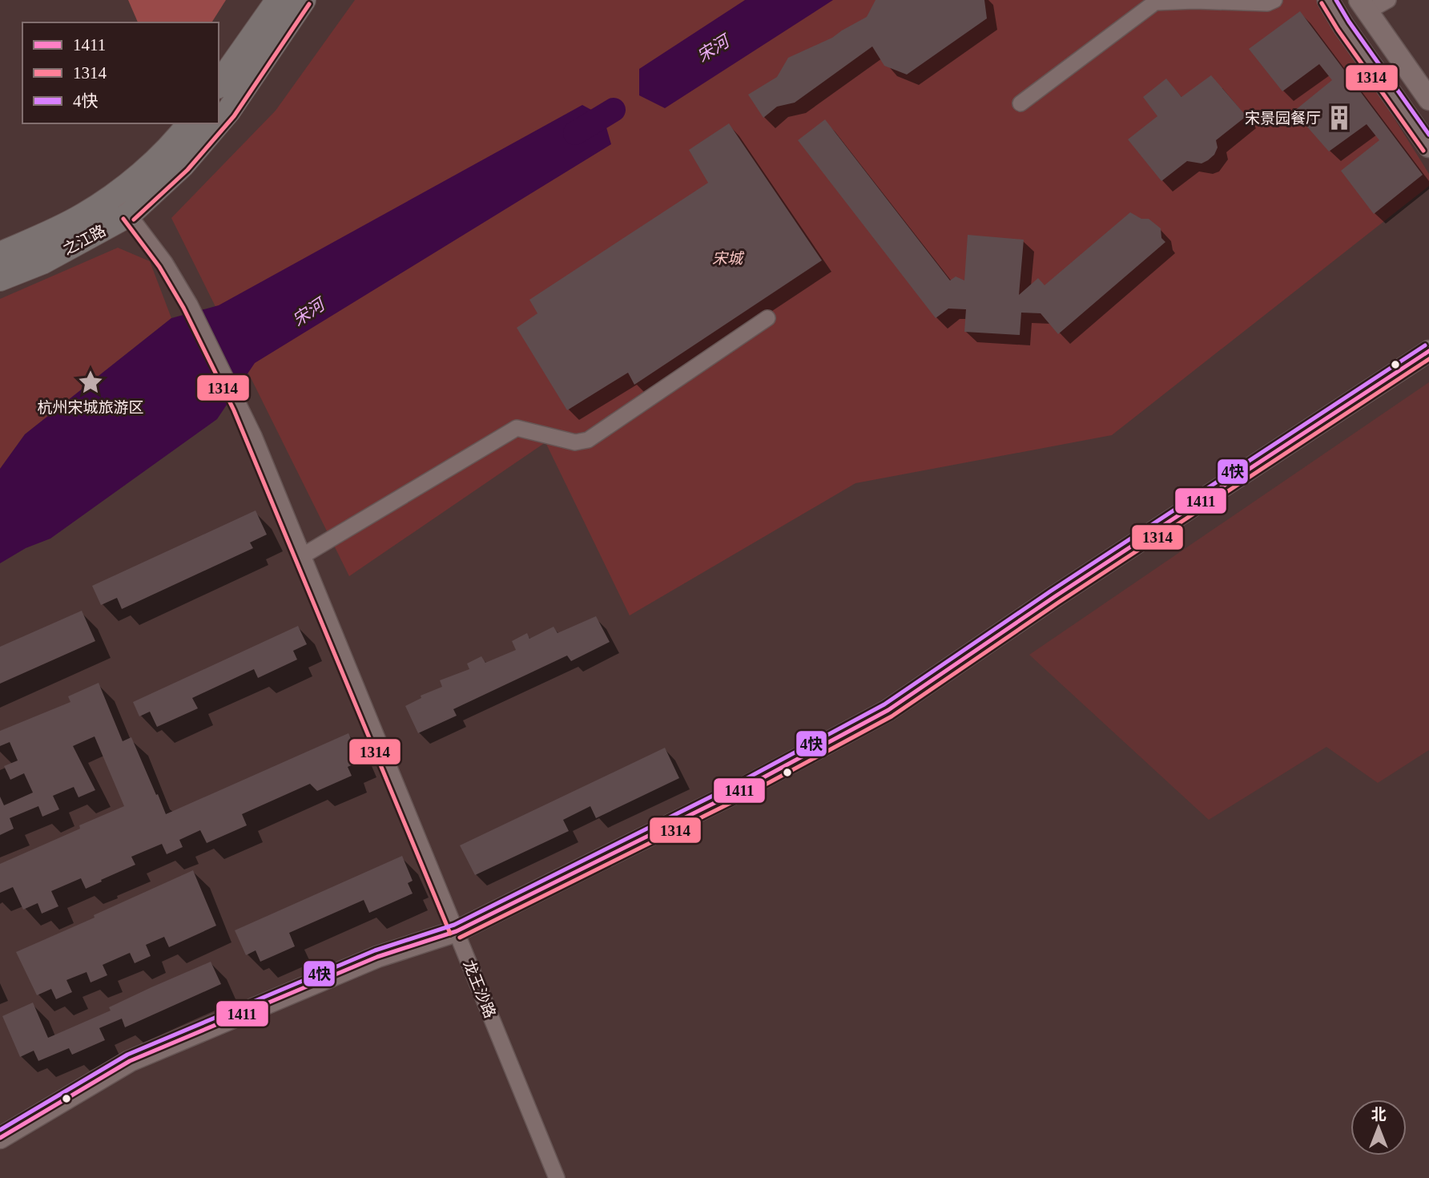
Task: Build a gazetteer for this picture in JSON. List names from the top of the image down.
{
  "streets": {
    "main road": ["之江路"],
    "street": ["龙王沙路"]
  },
  "crossings": [
    ["之江路", "龙王沙路"]
  ],
  "water": ["宋河"],
  "parks": ["宋城"],
  "places": {
    "building": ["宋景园餐厅"],
    "place": ["杭州宋城旅游区"]
  },
  "lines": ["transit line 4快", "transit line 1314", "transit line 1411"],
  "legend": ["1411", "1314", "4快"],
  "north": "top"
}
